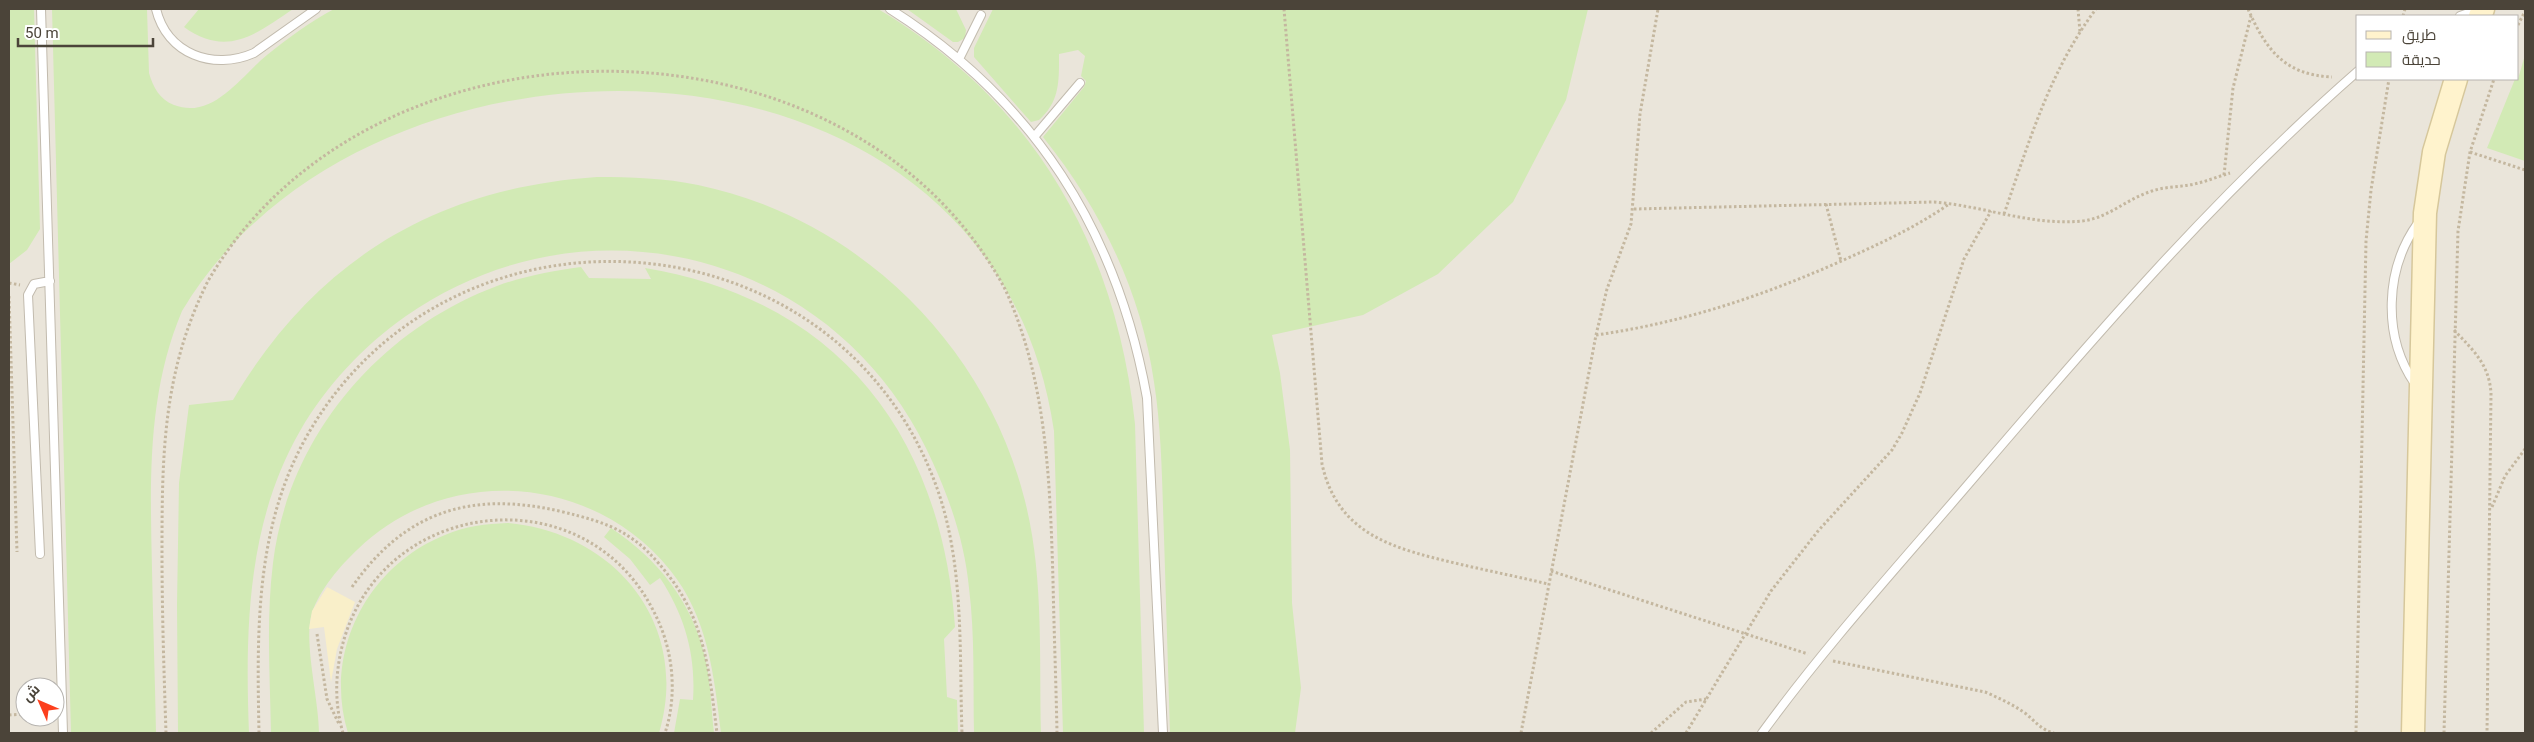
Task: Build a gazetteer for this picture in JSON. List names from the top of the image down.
{
  "legend": ["طريق", "حديقة"],
  "scale_bar": "50 m",
  "north": "top left"
}
